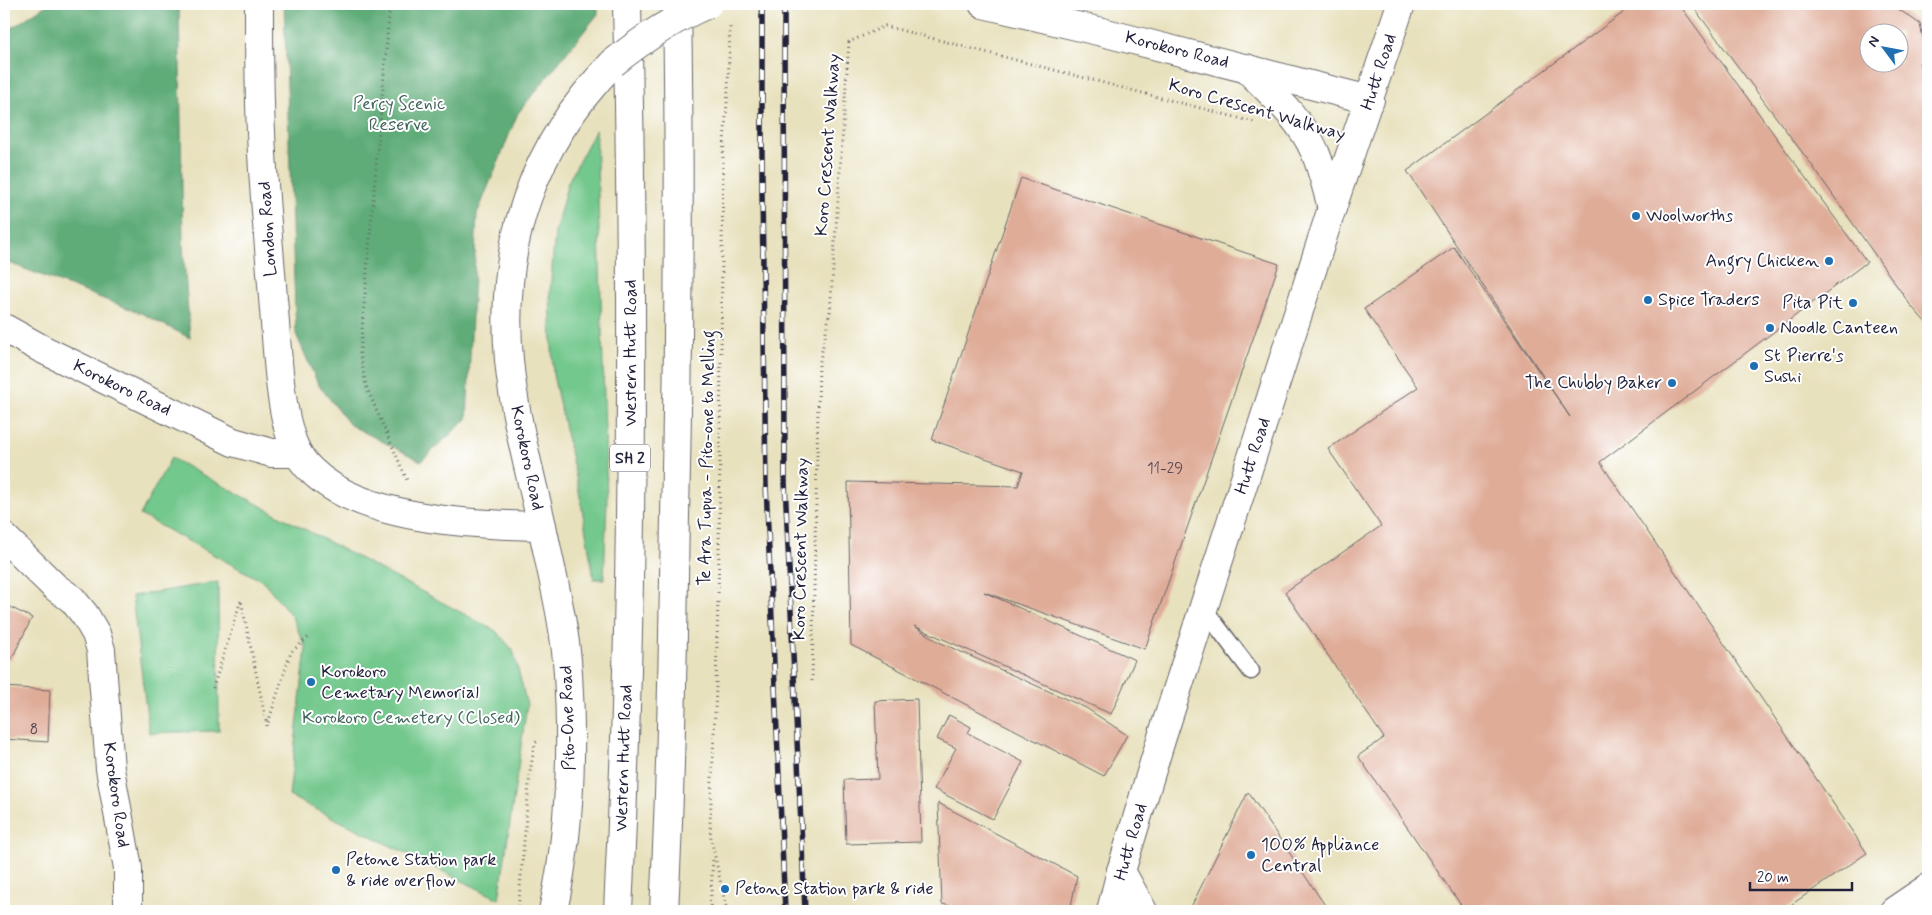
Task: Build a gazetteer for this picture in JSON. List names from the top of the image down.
{
  "streets": {
    "main road": [
      "Korokoro Road",
      "Hutt Road",
      "London Road",
      "Western Hutt Road",
      "SH 2",
      "Pito-One Road"
    ],
    "path": ["Koro Crescent Walkway", "Te Ara Tupua - Pito-one to Melling"]
  },
  "crossings": [
    ["Korokoro Road", "Hutt Road"],
    ["Korokoro Road", "London Road"],
    ["Korokoro Road", "Pito-One Road"]
  ],
  "parks": ["Percy Scenic Reserve", "Korokoro Cemetery (Closed)"],
  "places": [
    "Woolworths",
    "Angry Chicken",
    "Spice Traders",
    "Pita Pit",
    "Noodle Canteen",
    "St Pierre's Sushi",
    "The Chubby Baker",
    "Korokoro Cemetary Memorial",
    "1OO% Appliance Central",
    "Petone Station park & ride overflow",
    "Petone Station park & ride"
  ],
  "house_numbers": ["11-29", "8"],
  "scale_bar": "20 m",
  "north": "top left"
}
